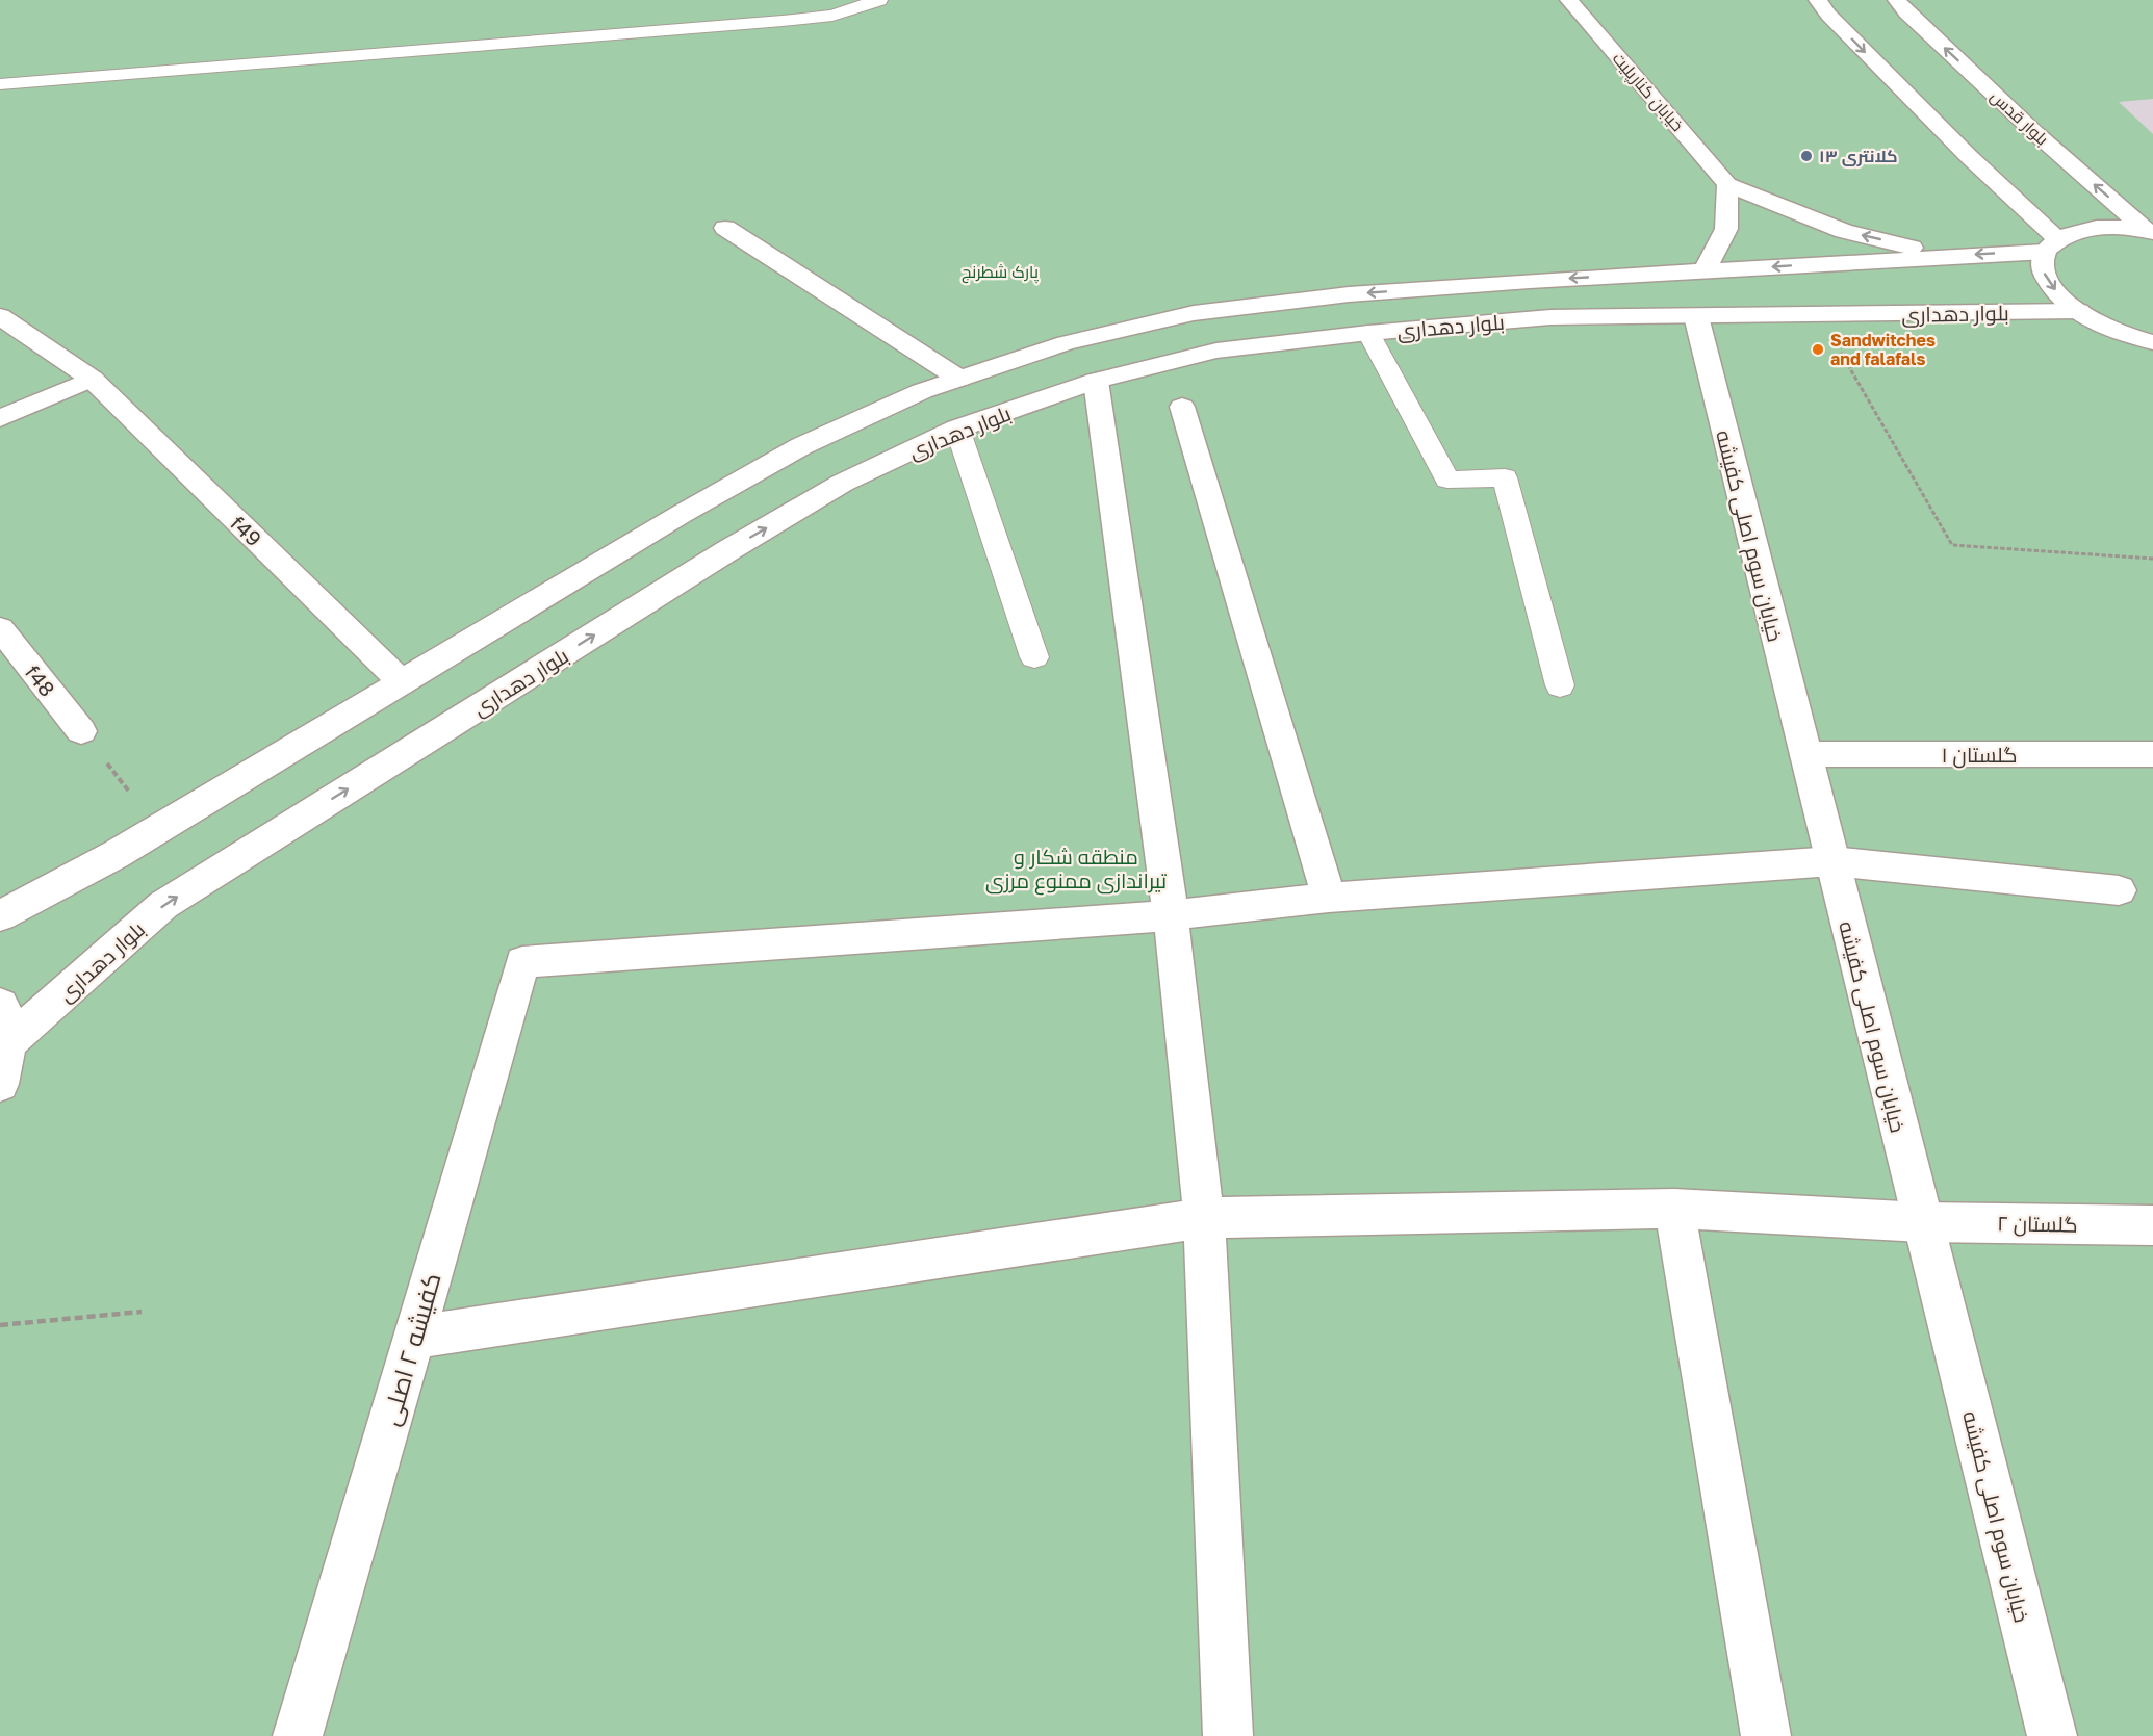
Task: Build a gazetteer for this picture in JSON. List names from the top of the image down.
{
  "streets": {
    "main road": [
      "خیابان کنارپلیت",
      "بلوار قدس",
      "بلوار دهداری",
      "f49",
      "خیابان سوم اصلی کفیشه",
      "f48",
      "گلستان ۱",
      "گلستان ۲",
      "کفیشه ۲ اصلی"
    ]
  },
  "crossings": [
    ["خیابان کنارپلیت", "بلوار دهداری"],
    ["بلوار قدس", "بلوار دهداری"],
    ["بلوار دهداری", "f49"],
    ["بلوار دهداری", "خیابان سوم اصلی کفیشه"],
    ["خیابان سوم اصلی کفیشه", "گلستان ۱"],
    ["خیابان سوم اصلی کفیشه", "گلستان ۲"],
    ["گلستان ۲", "کفیشه ۲ اصلی"]
  ],
  "one_way": ["خیابان کنارپلیت"],
  "parks": ["پارک شطرنج", "منطقه شکار و تیراندازی ممنوع مرزی"],
  "places": ["کلانتری ۱۳", "Sandwitches and falafals"]
}
